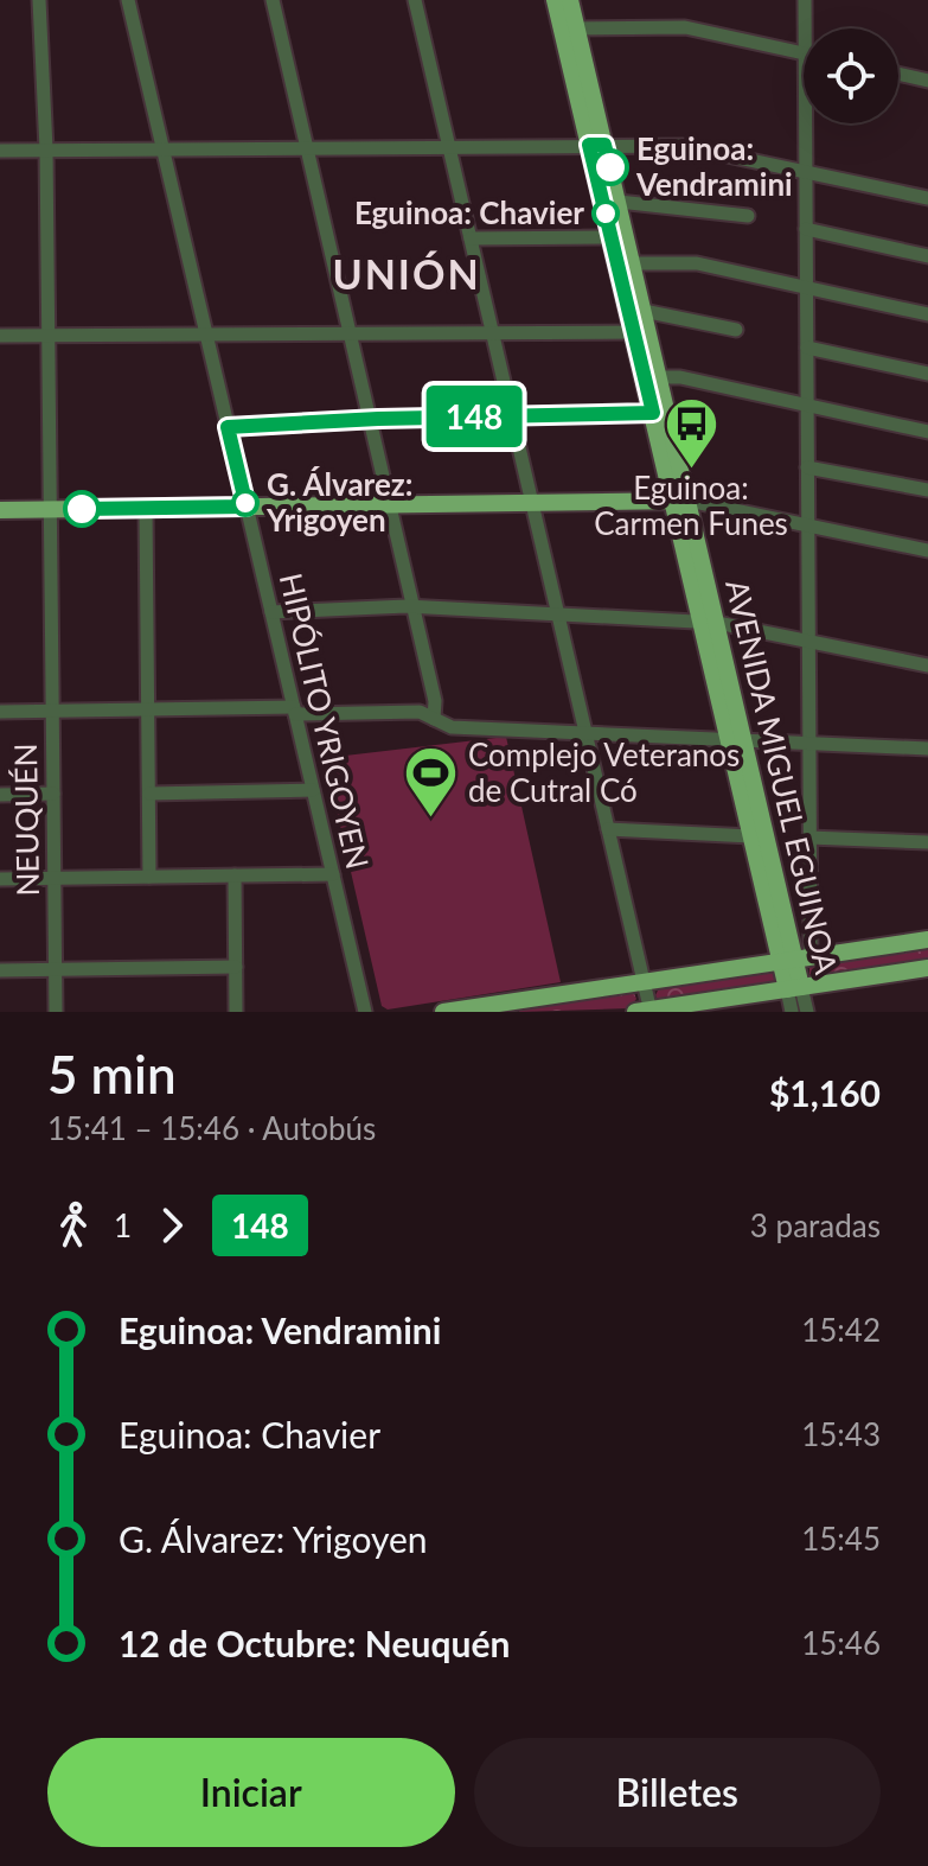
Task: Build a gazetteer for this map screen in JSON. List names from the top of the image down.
{
  "streets": {
    "main road": ["AVENIDA MIGUEL EGUINOA"],
    "street": ["HIPÓLITO YRIGOYEN", "NEUQUÉN"]
  },
  "districts": ["UNIÓN"],
  "places": {
    "other": ["Eguinoa: Vendramini", "Eguinoa: Chavier", "G. Álvarez: Yrigoyen"],
    "bus stop": ["Eguinoa: Carmen Funes"],
    "sports": ["Complejo Veteranos de Cutral Có"]
  },
  "lines": ["bus line 148"],
  "page": {
    "on_map": "148",
    "heading": ["5 min", "15:41 – 15:46 · Autobús", "$1,160"],
    "legs": ["1", "148", "3 paradas"],
    "list": [
      {
        "name": "Eguinoa: Vendramini",
        "value": "15:42"
      },
      {
        "name": "Eguinoa: Chavier",
        "value": "15:43"
      },
      {
        "name": "G. Álvarez: Yrigoyen",
        "value": "15:45"
      },
      {
        "name": "12 de Octubre: Neuquén",
        "value": "15:46"
      }
    ],
    "buttons": ["Iniciar", "Billetes"]
  }
}
